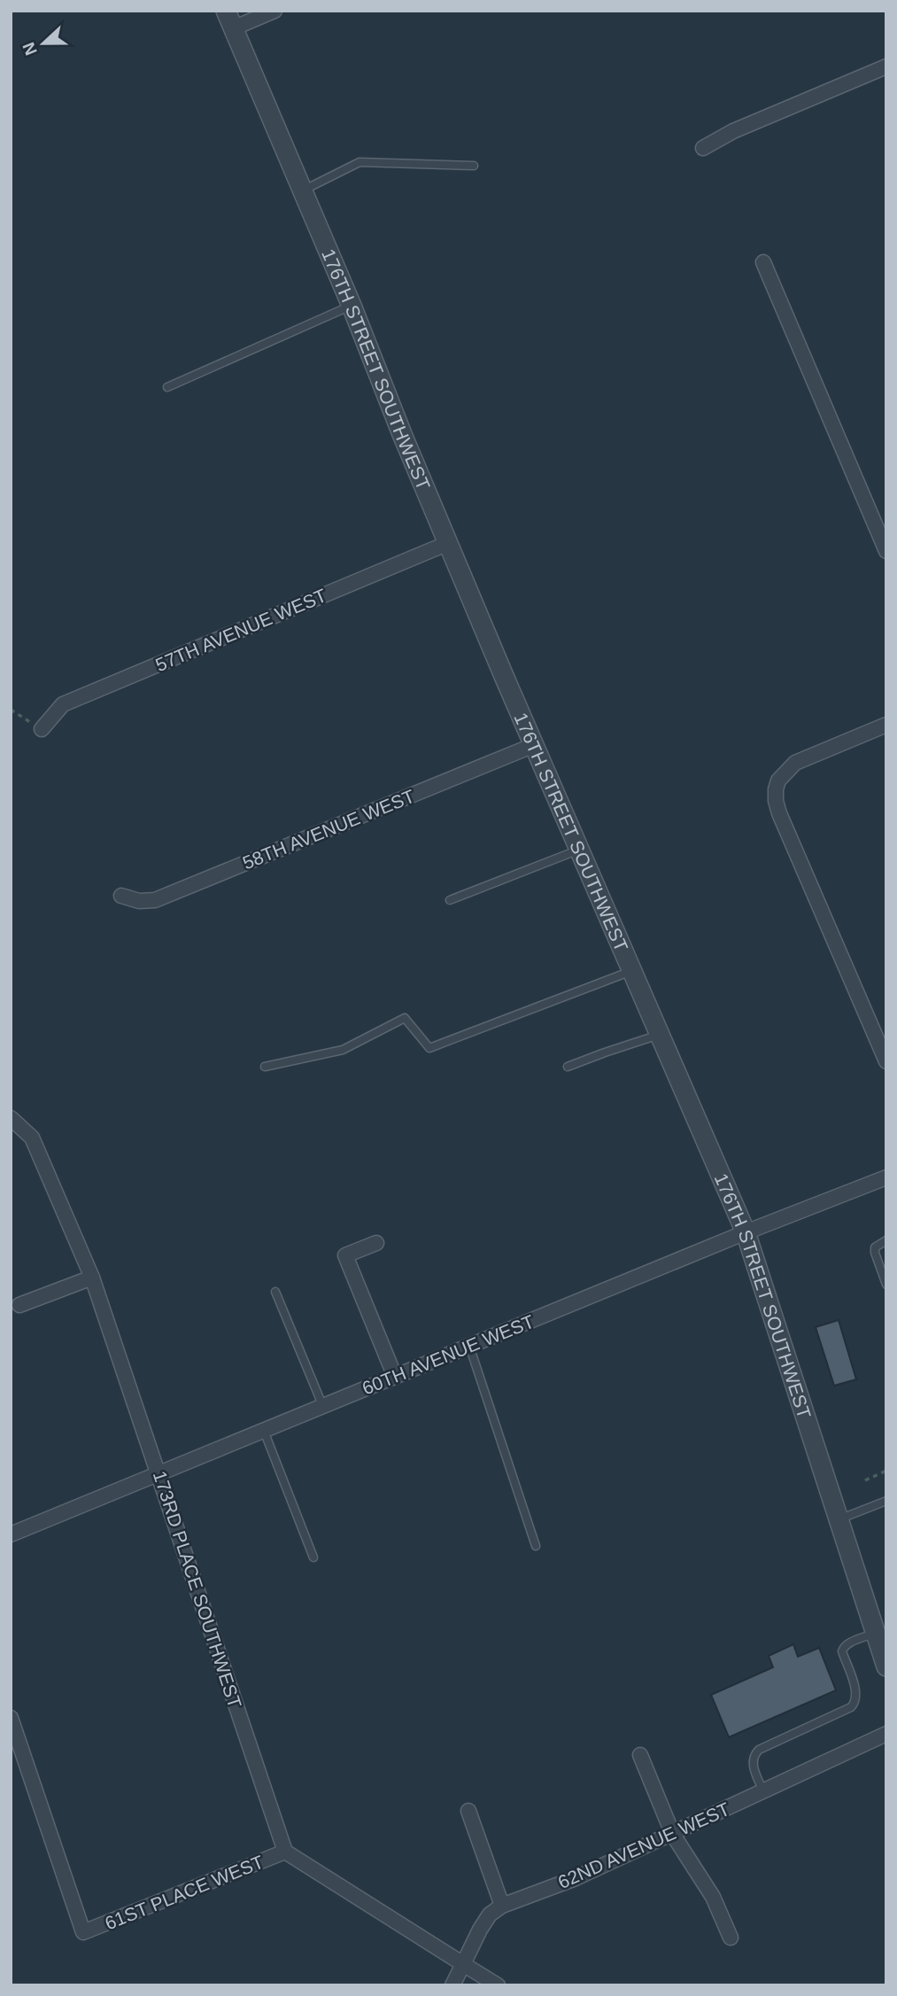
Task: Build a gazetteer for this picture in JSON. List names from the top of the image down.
{
  "streets": {
    "street": [
      "176TH STREET SOUTHWEST",
      "57TH AVENUE WEST",
      "58TH AVENUE WEST",
      "60TH AVENUE WEST",
      "173RD PLACE SOUTHWEST",
      "62ND AVENUE WEST",
      "61ST PLACE WEST"
    ]
  },
  "crossings": [
    ["176TH STREET SOUTHWEST", "57TH AVENUE WEST"],
    ["176TH STREET SOUTHWEST", "58TH AVENUE WEST"],
    ["176TH STREET SOUTHWEST", "60TH AVENUE WEST"],
    ["60TH AVENUE WEST", "173RD PLACE SOUTHWEST"],
    ["173RD PLACE SOUTHWEST", "61ST PLACE WEST"]
  ],
  "north": "left"
}
